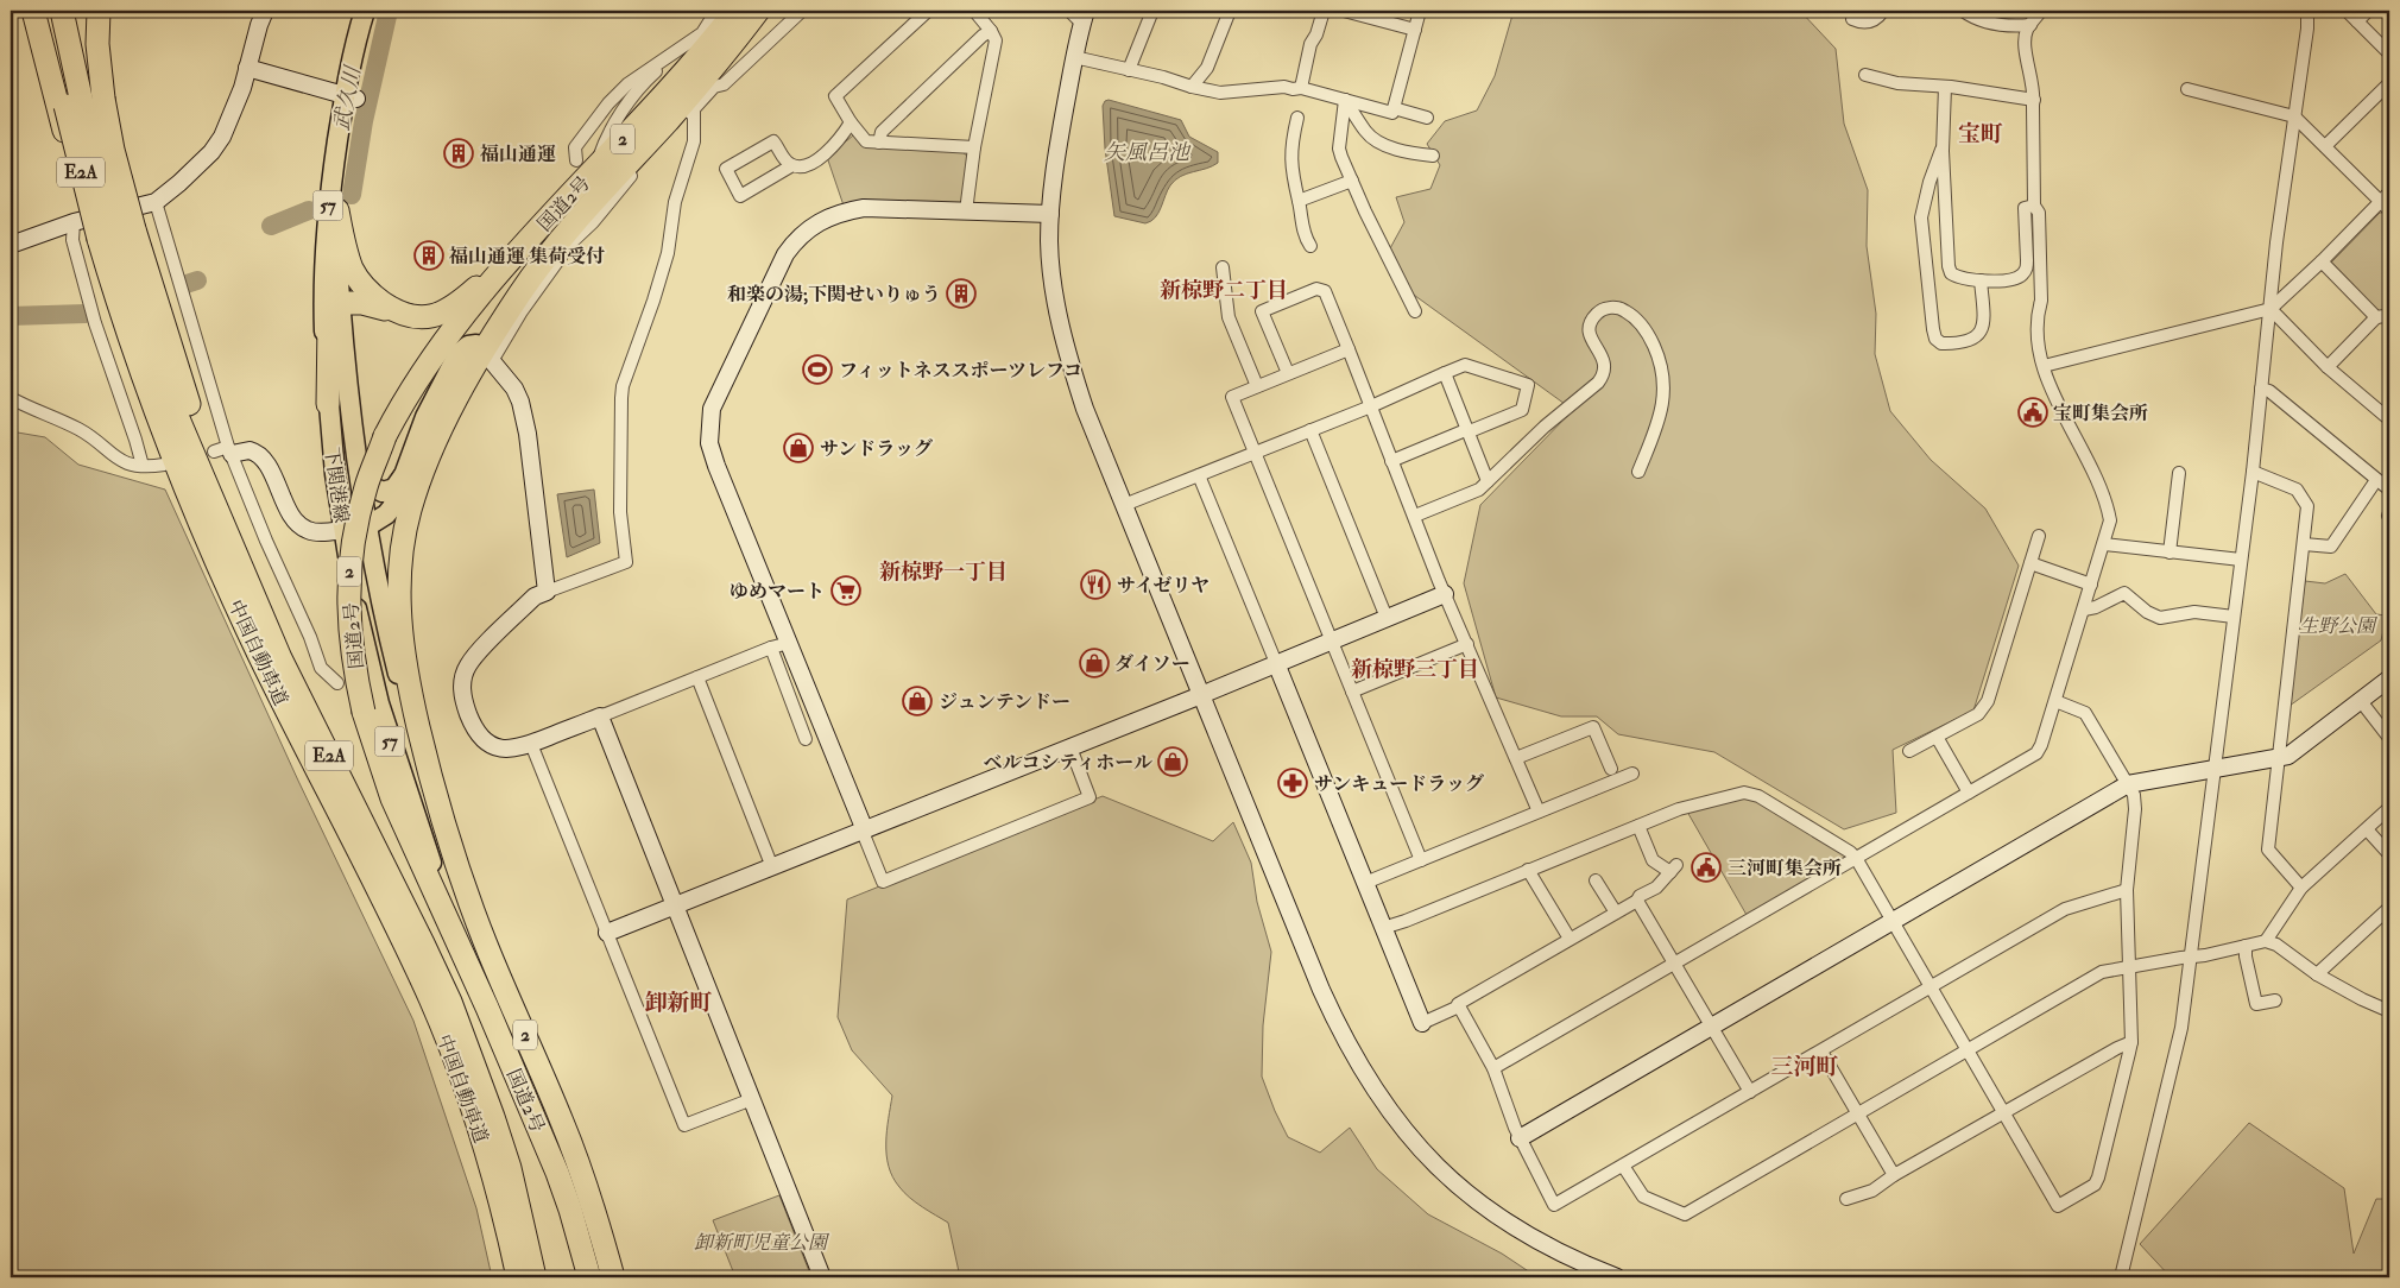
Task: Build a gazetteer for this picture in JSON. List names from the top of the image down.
{
  "streets": {
    "highway": [
      "2",
      "E2A",
      "国道2号",
      "中国自動車道"
    ],
    "main road": ["57", "下関港線"]
  },
  "crossings": [
    ["国道2号", "下関港線"]
  ],
  "districts": [
    "宝町",
    "新椋野二丁目",
    "新椋野一丁目",
    "新椋野三丁目",
    "卸新町",
    "三河町"
  ],
  "water": ["武久川", "矢風呂池"],
  "parks": ["生野公園", "卸新町児童公園"],
  "places": {
    "building": ["福山通運", "福山通運 集荷受付", "和楽の湯;下関せいりゅう"],
    "sports": ["フィットネススポーツレフコ"],
    "public building": ["宝町集会所", "三河町集会所"],
    "shop": [
      "サンドラッグ",
      "ダイソー",
      "ジュンテンドー",
      "ベルコシティホール"
    ],
    "restaurant": ["サイゼリヤ"],
    "supermarket": ["ゆめマート"],
    "pharmacy": ["サンキュードラッグ"]
  }
}
